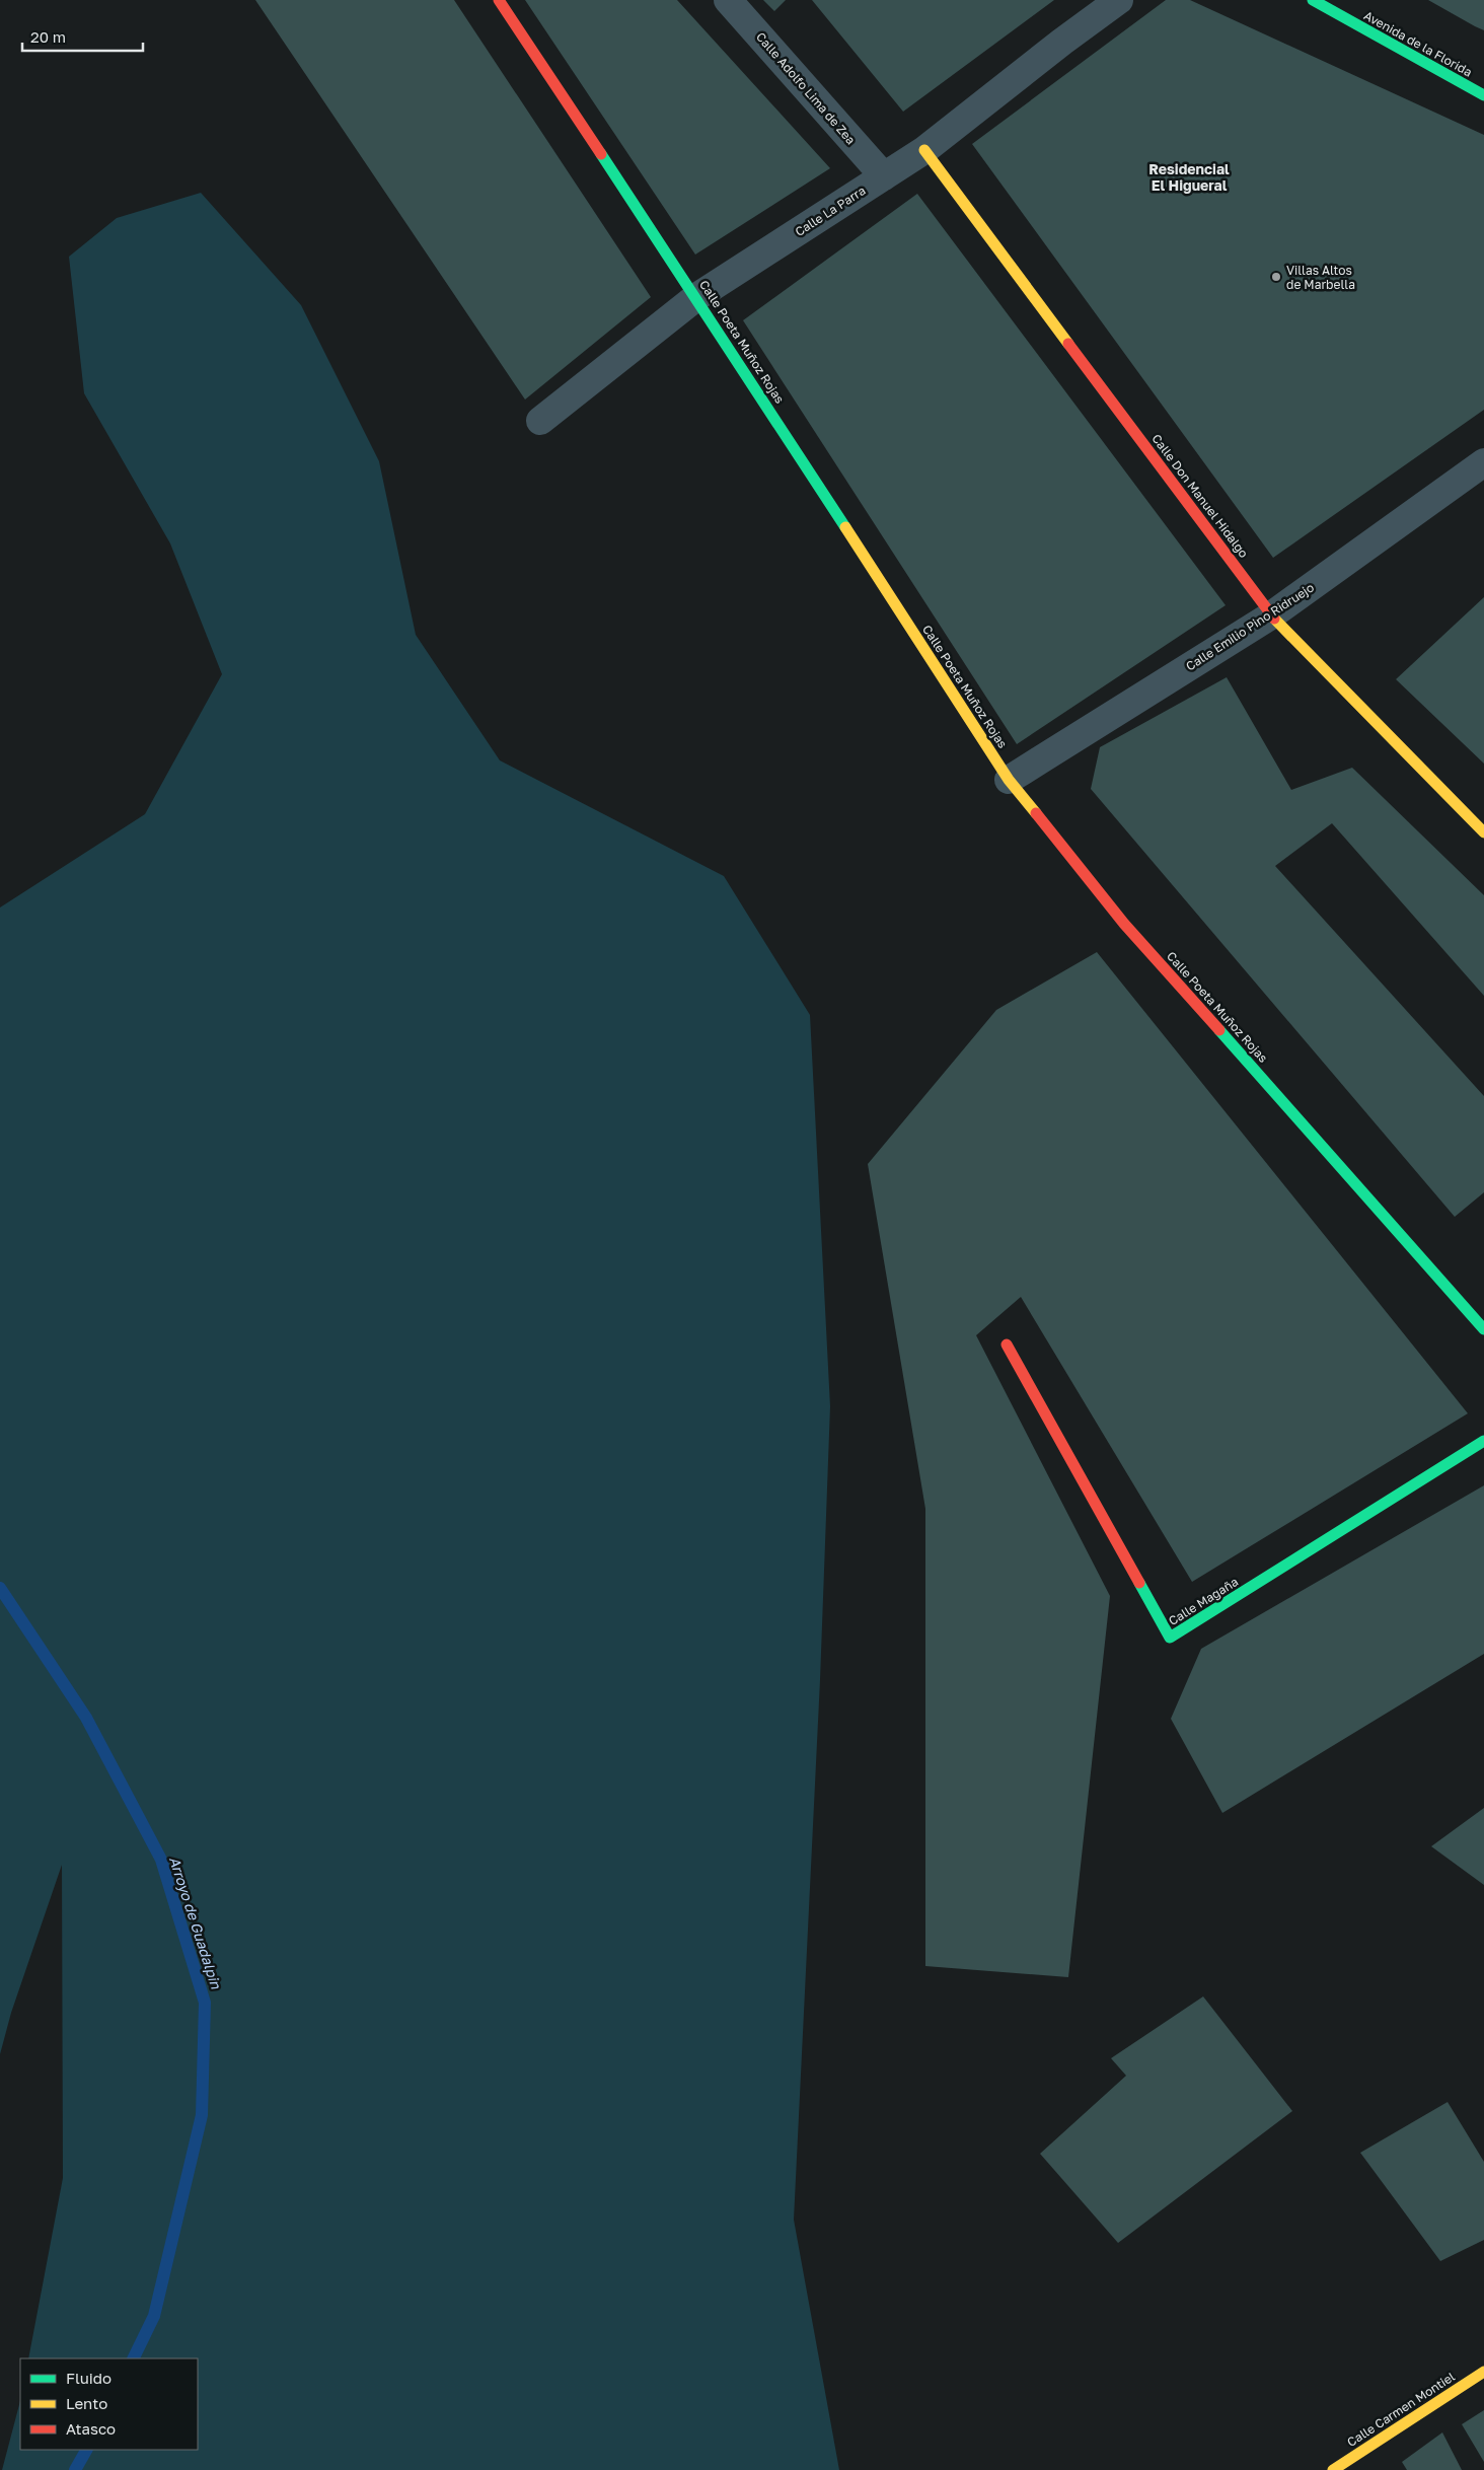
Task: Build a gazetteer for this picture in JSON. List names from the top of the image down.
{
  "streets": {
    "street": [
      "Avenida de la Florida",
      "Calle Adolfo Lima de Zea",
      "Calle La Parra",
      "Calle Poeta Muñoz Rojas",
      "Calle Don Manuel Hidalgo",
      "Calle Emilio Pino Ridruejo",
      "Calle Magaña",
      "Calle Carmen Montiel"
    ]
  },
  "crossings": [
    ["Calle Adolfo Lima de Zea", "Calle La Parra"],
    ["Calle La Parra", "Calle Poeta Muñoz Rojas"],
    ["Calle La Parra", "Calle Don Manuel Hidalgo"],
    ["Calle Poeta Muñoz Rojas", "Calle Emilio Pino Ridruejo"],
    ["Calle Don Manuel Hidalgo", "Calle Emilio Pino Ridruejo"]
  ],
  "districts": ["Residencial El Higueral"],
  "water": ["Arroyo de Guadalpin"],
  "places": ["Villas Altos de Marbella"],
  "legend": ["Fluido", "Lento", "Atasco"],
  "scale_bar": "20 m"
}
